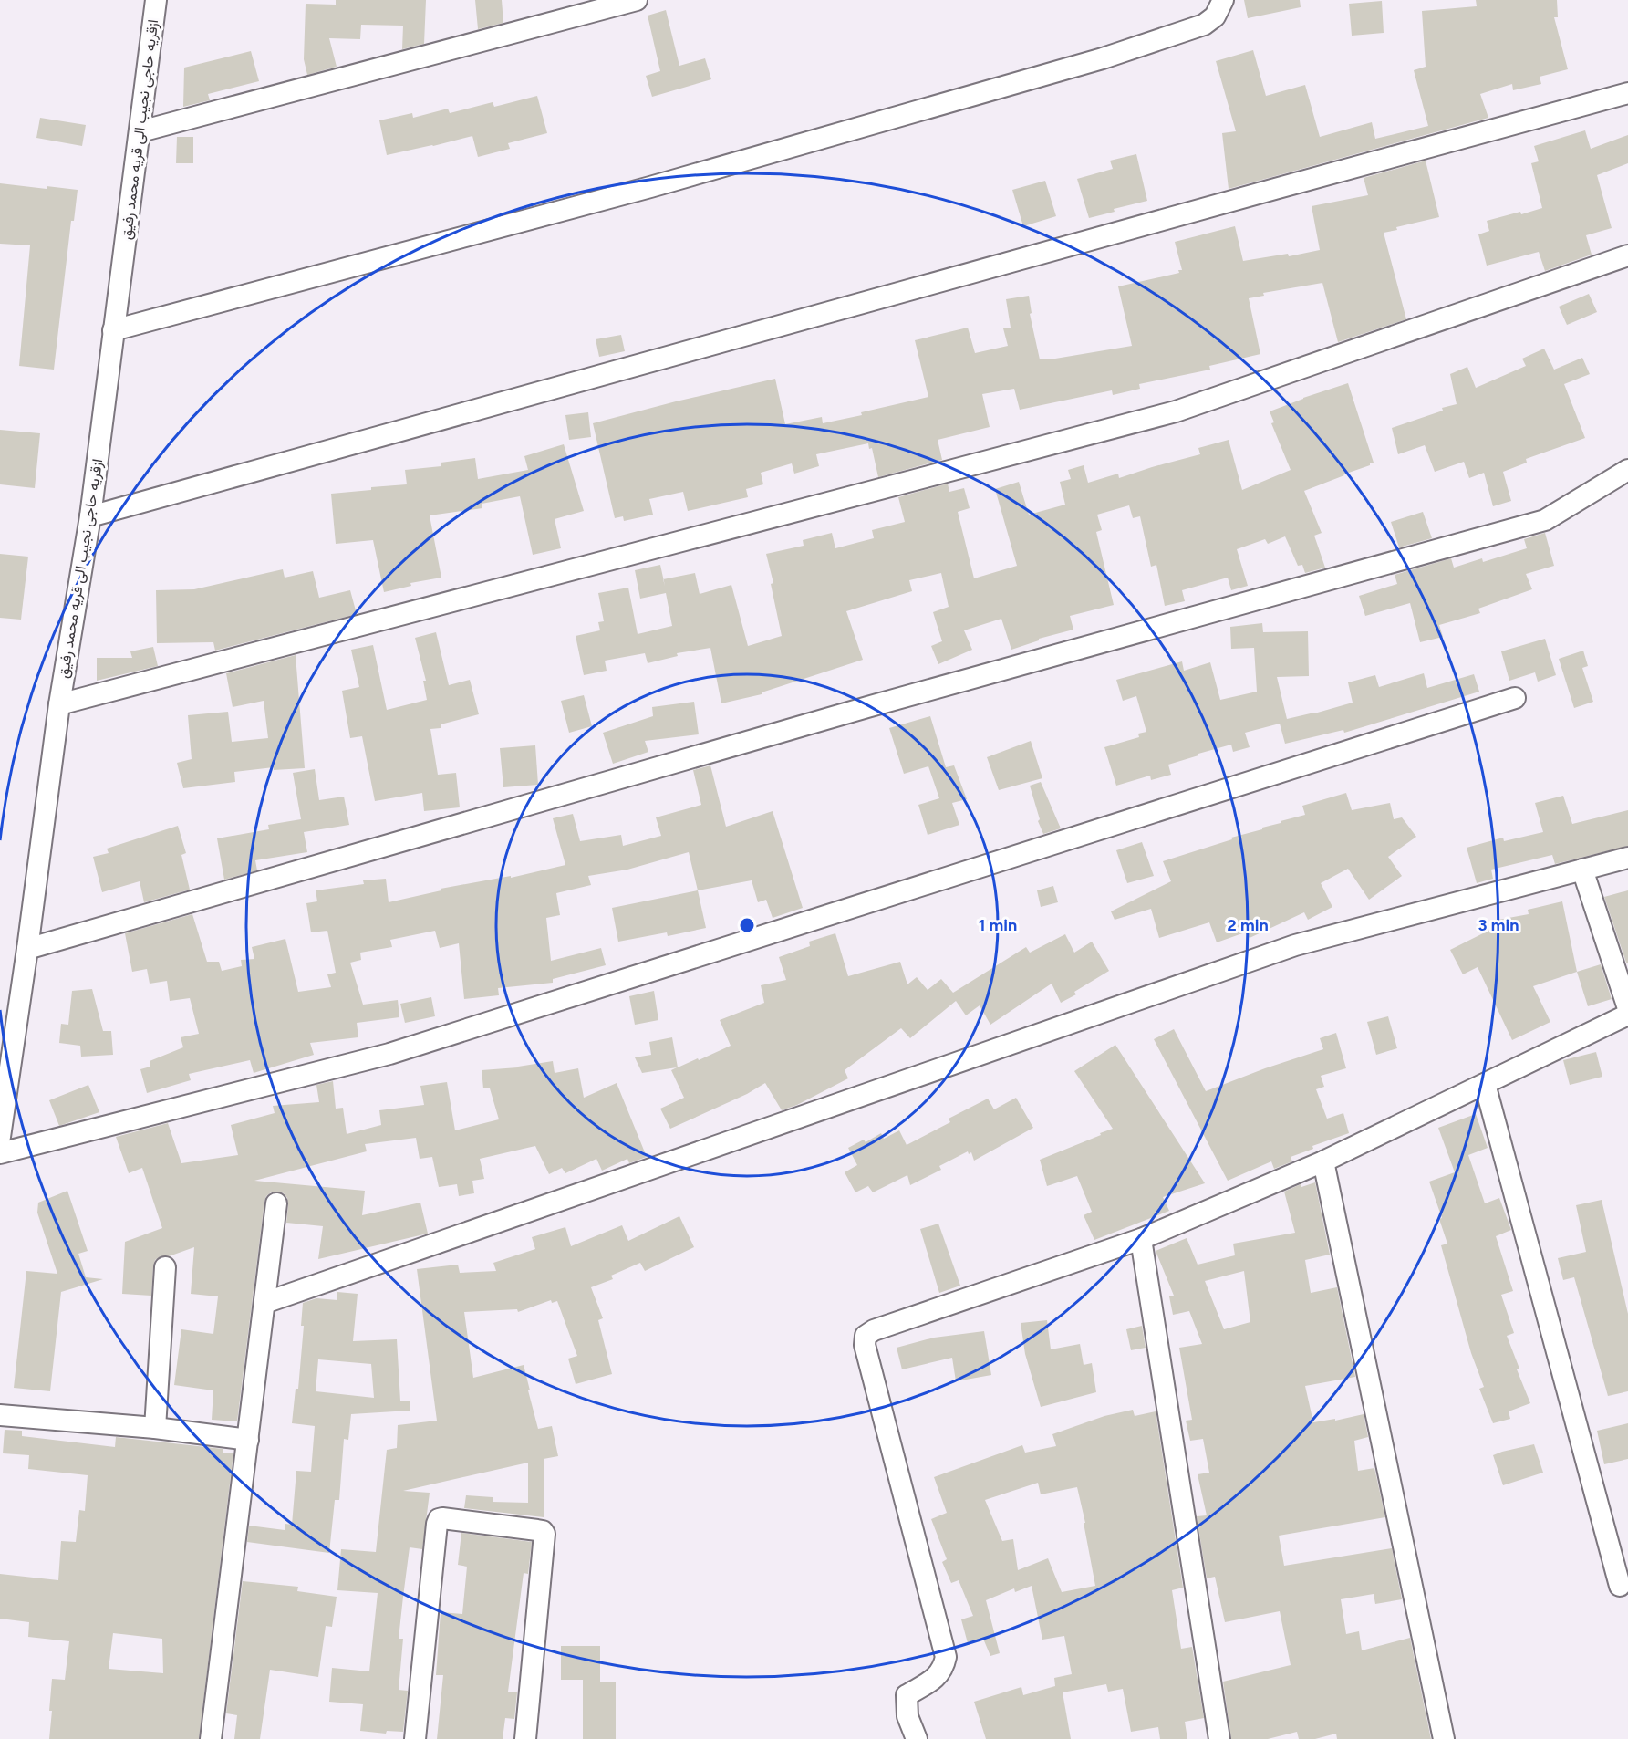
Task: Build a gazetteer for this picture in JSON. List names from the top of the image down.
{
  "streets": {
    "street": ["ازقریه حاجی نجیب الی قریه محمد رفیق"]
  },
  "rings": ["1 min", "2 min", "3 min"]
}
